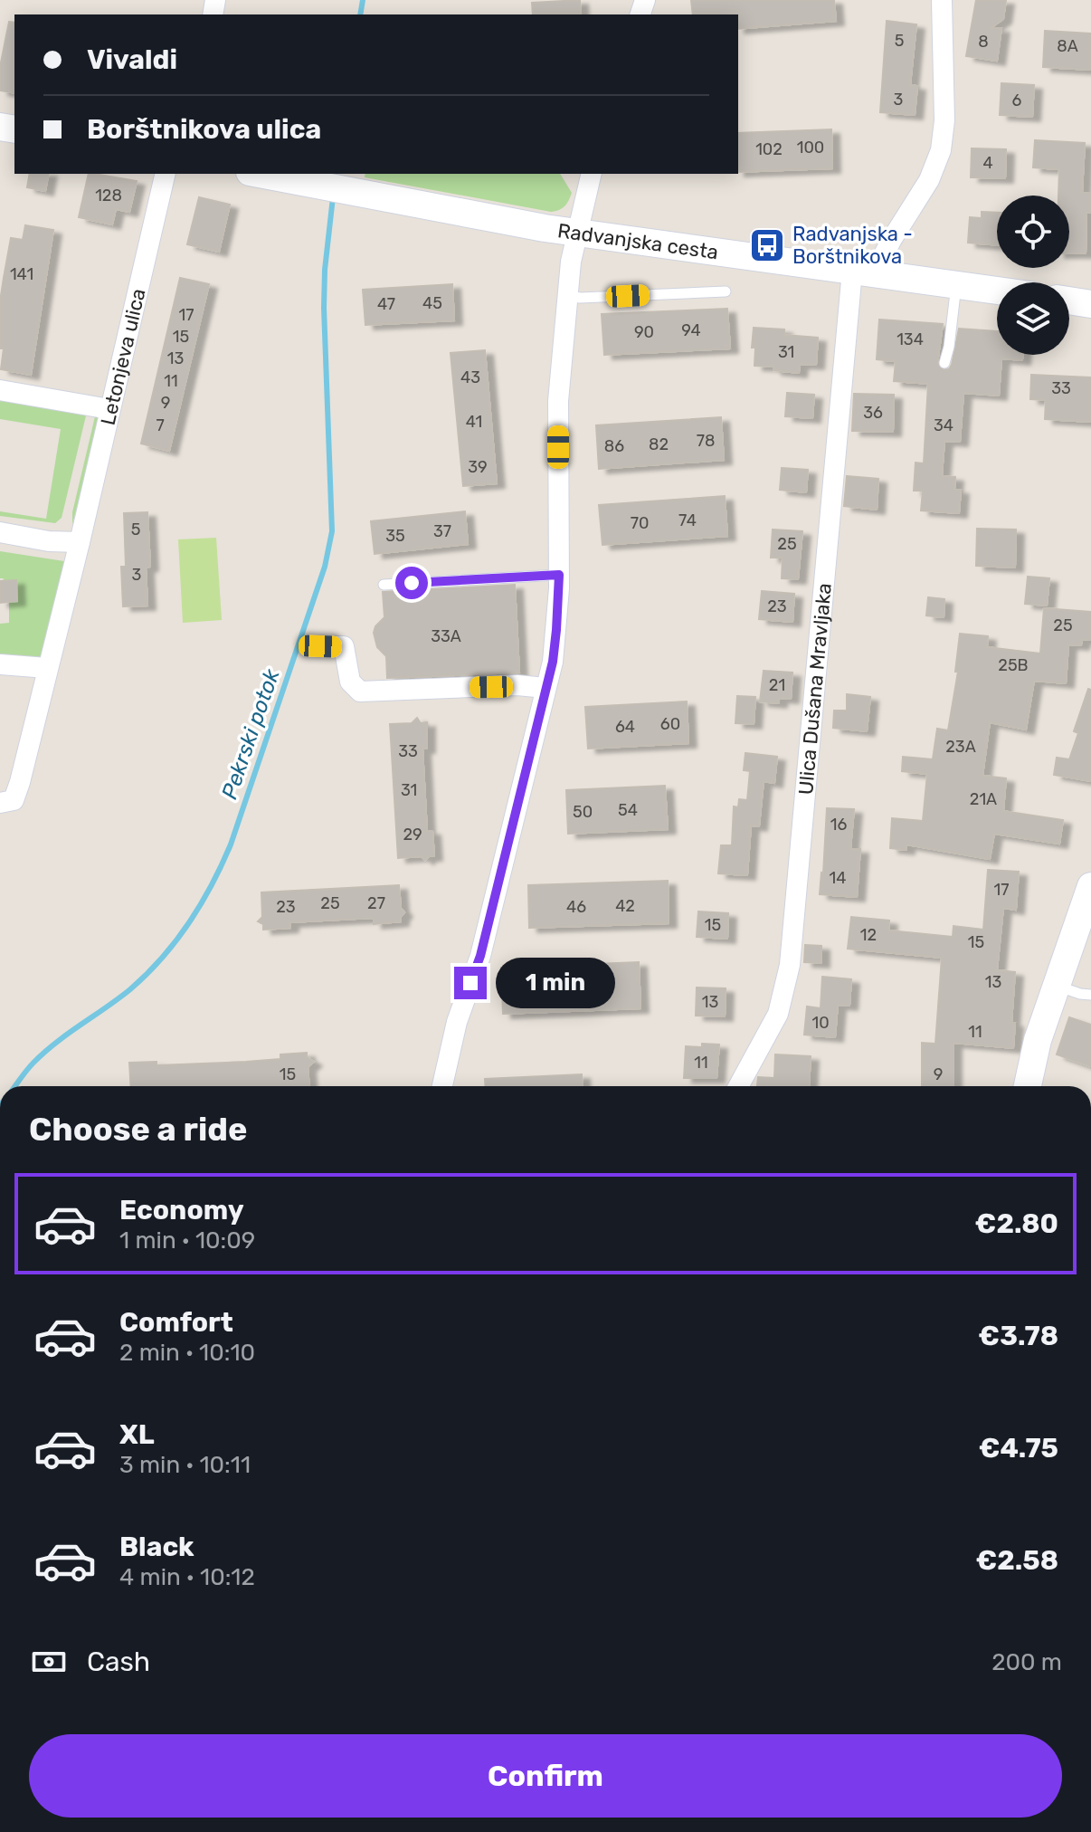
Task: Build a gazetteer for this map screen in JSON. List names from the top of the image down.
{
  "streets": {
    "street": ["Radvanjska cesta", "Letonjeva ulica", "Ulica Dušana Mravljaka"]
  },
  "crossings": [
    ["Radvanjska cesta", "Ulica Dušana Mravljaka"]
  ],
  "water": ["Pekrski potok"],
  "places": {
    "bus stop": ["Radvanjska - Borštnikova"]
  },
  "house_numbers": [
    "5",
    "8",
    "8A",
    "3",
    "6",
    "100",
    "102",
    "4",
    "128",
    "141",
    "45",
    "47",
    "17",
    "94",
    "90",
    "15",
    "134",
    "31",
    "13",
    "43",
    "11",
    "33",
    "9",
    "36",
    "41",
    "7",
    "34",
    "78",
    "82",
    "86",
    "39",
    "74",
    "70",
    "5",
    "37",
    "35",
    "25",
    "3",
    "23",
    "25",
    "33A",
    "25B",
    "21",
    "60",
    "64",
    "23A",
    "33",
    "31",
    "21A",
    "54",
    "50",
    "16",
    "29",
    "14",
    "17",
    "25",
    "27",
    "42",
    "23",
    "46",
    "15",
    "12",
    "15",
    "13",
    "13",
    "10",
    "11",
    "11",
    "15",
    "9"
  ],
  "page": {
    "banner": ["Vivaldi", "Borštnikova ulica"],
    "bubble": "1 min",
    "heading": "Choose a ride",
    "list": [
      {
        "name": "Economy",
        "note": "1 min · 10:09",
        "value": "€2.80"
      },
      {
        "name": "Comfort",
        "note": "2 min · 10:10",
        "value": "€3.78"
      },
      {
        "name": "XL",
        "note": "3 min · 10:11",
        "value": "€4.75"
      },
      {
        "name": "Black",
        "note": "4 min · 10:12",
        "value": "€2.58"
      }
    ],
    "pay": ["Cash", "200 m"],
    "buttons": "Confirm"
  }
}
